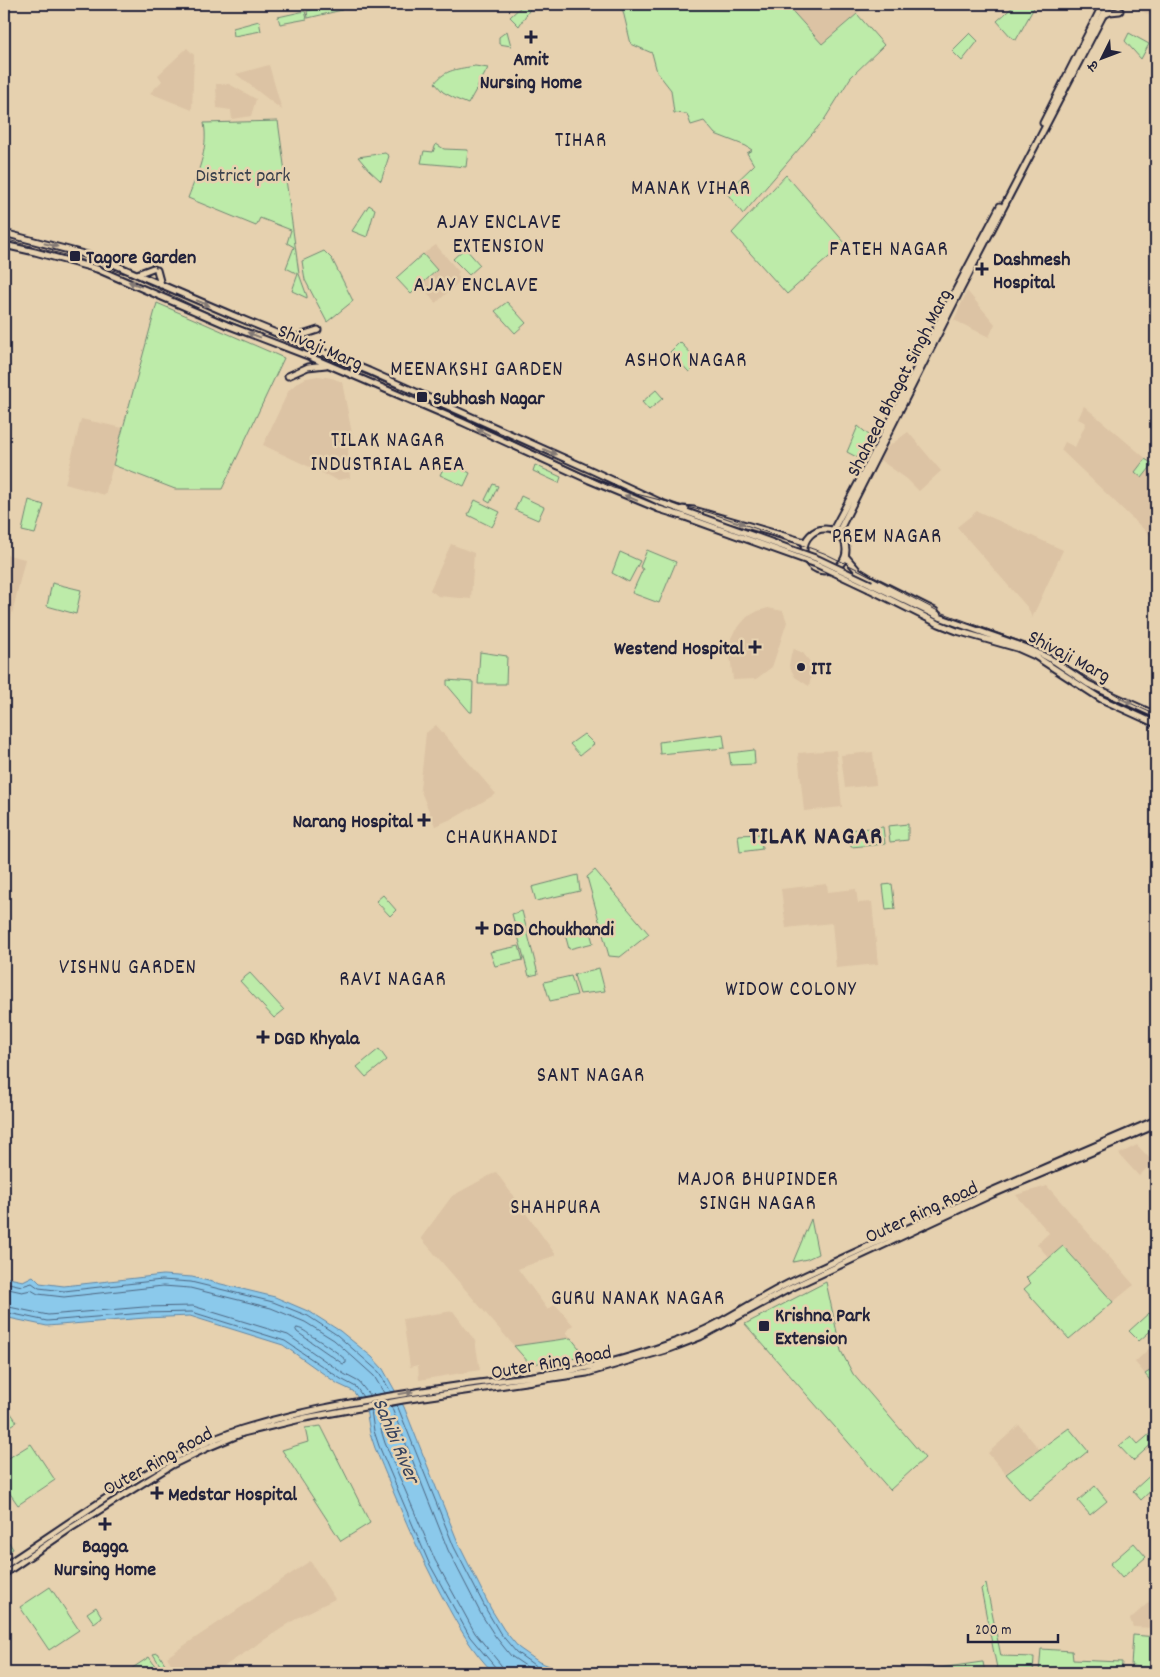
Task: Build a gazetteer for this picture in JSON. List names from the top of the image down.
{
  "streets": {
    "main road": ["Shivaji Marg", "Shaheed Bhagat Singh Marg", "Outer Ring Road"]
  },
  "districts": [
    "TIHAR",
    "MANAK VIHAR",
    "AJAY ENCLAVE EXTENSION",
    "FATEH NAGAR",
    "AJAY ENCLAVE",
    "ASHOK NAGAR",
    "MEENAKSHI GARDEN",
    "TILAK NAGAR INDUSTRIAL AREA",
    "PREM NAGAR",
    "TILAK NAGAR",
    "CHAUKHANDI",
    "VISHNU GARDEN",
    "RAVI NAGAR",
    "WIDOW COLONY",
    "SANT NAGAR",
    "MAJOR BHUPINDER SINGH NAGAR",
    "SHAHPURA",
    "GURU NANAK NAGAR"
  ],
  "water": ["Sahibi River"],
  "parks": ["District park"],
  "places": {
    "health": [
      "Amit Nursing Home",
      "Dashmesh Hospital",
      "Westend Hospital",
      "Narang Hospital",
      "DGD Choukhandi",
      "DGD Khyala",
      "Medstar Hospital",
      "Bagga Nursing Home"
    ],
    "transit": ["Tagore Garden", "Subhash Nagar", "Krishna Park Extension"],
    "other": ["ITI"]
  },
  "scale_bar": "200 m",
  "north": "bottom left"
}
